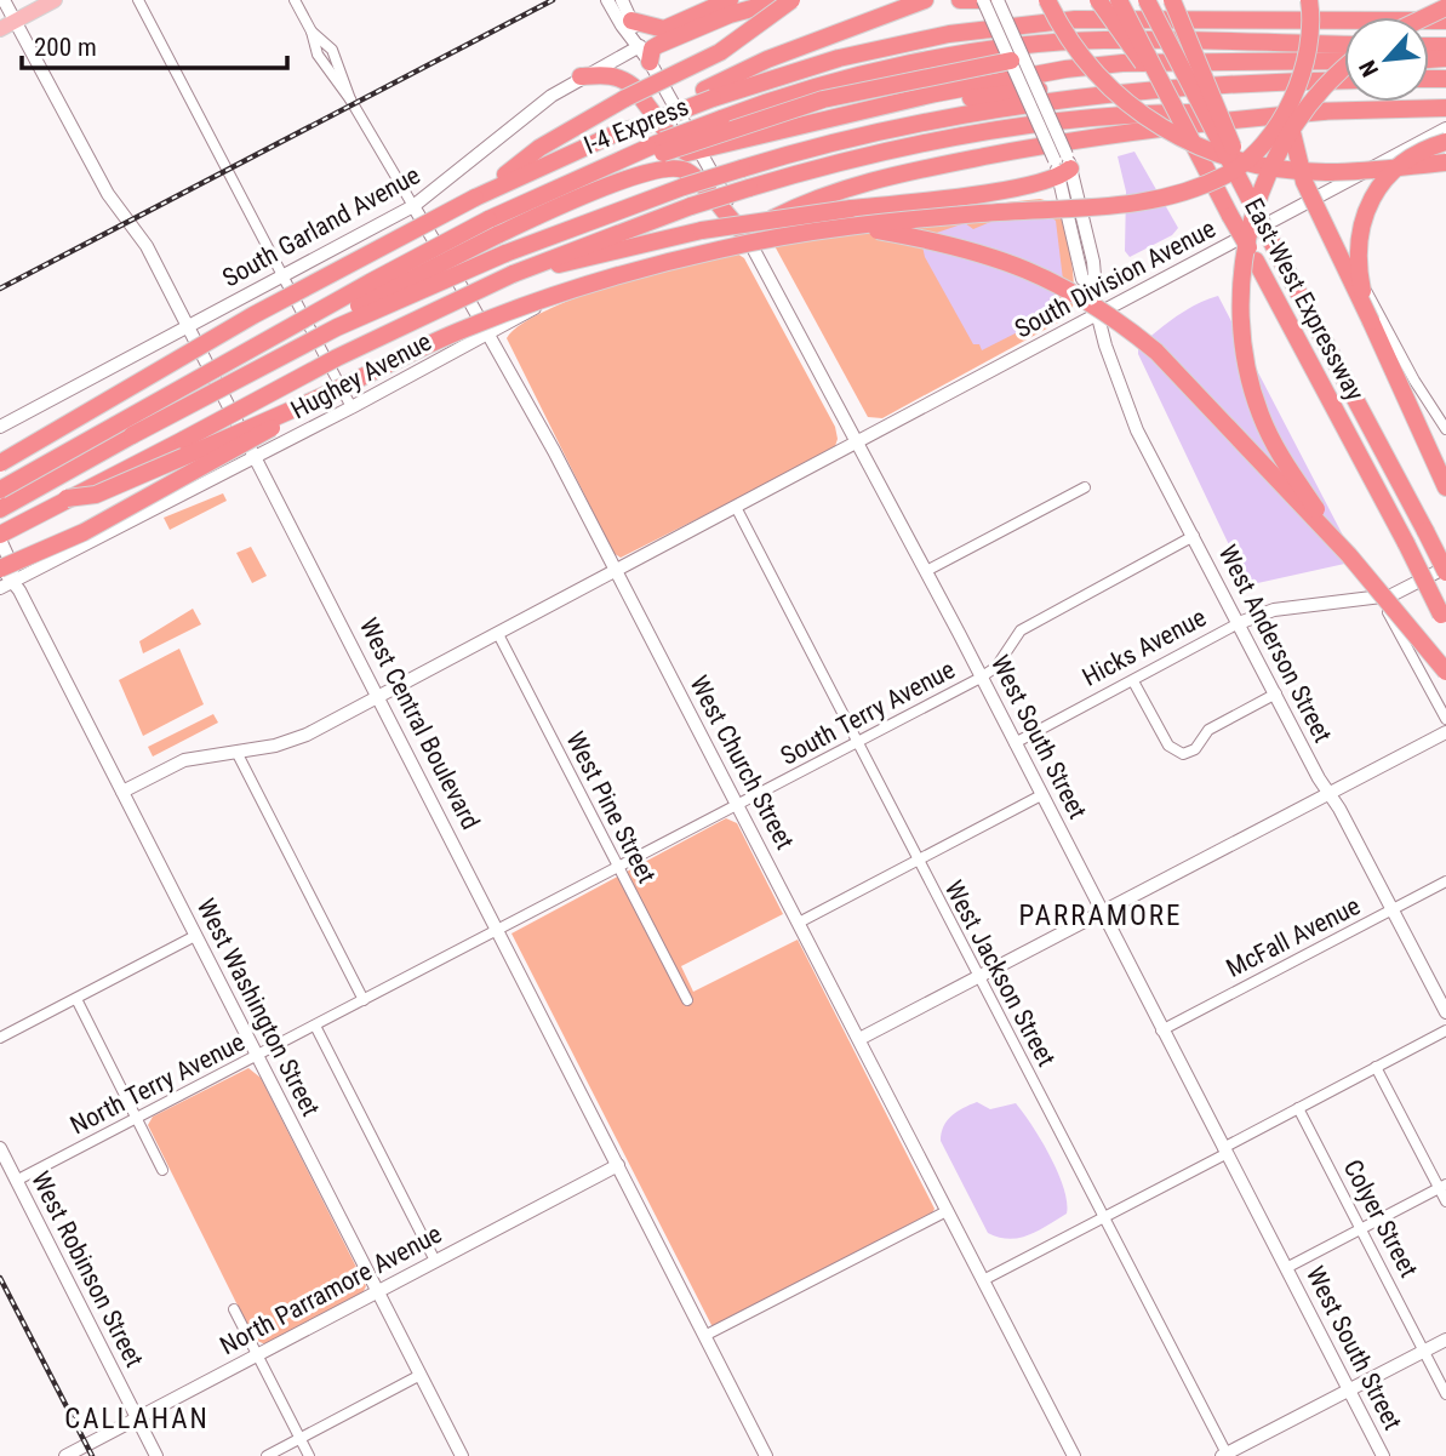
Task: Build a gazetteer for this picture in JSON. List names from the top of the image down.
{
  "streets": {
    "highway": ["I-4 Express", "East-West Expressway"],
    "street": [
      "South Garland Avenue",
      "South Division Avenue",
      "Hughey Avenue",
      "West Anderson Street",
      "Hicks Avenue",
      "South Terry Avenue",
      "West Central Boulevard",
      "West South Street",
      "West Church Street",
      "West Pine Street",
      "McFall Avenue",
      "West Jackson Street",
      "West Washington Street",
      "North Terry Avenue",
      "Colyer Street",
      "West Robinson Street",
      "North Parramore Avenue"
    ]
  },
  "crossings": [
    ["South Garland Avenue", "West Central Boulevard"],
    ["South Garland Avenue", "West South Street"],
    ["South Garland Avenue", "West Church Street"],
    ["South Division Avenue", "West Anderson Street"],
    ["South Division Avenue", "West South Street"],
    ["East-West Expressway", "Hicks Avenue"],
    ["Hughey Avenue", "West Central Boulevard"],
    ["Hughey Avenue", "West South Street"],
    ["Hughey Avenue", "West Church Street"],
    ["Hughey Avenue", "West Washington Street"],
    ["West Anderson Street", "Hicks Avenue"],
    ["West Anderson Street", "South Terry Avenue"],
    ["West Anderson Street", "McFall Avenue"],
    ["Hicks Avenue", "West South Street"],
    ["South Terry Avenue", "West Central Boulevard"],
    ["South Terry Avenue", "West South Street"],
    ["South Terry Avenue", "West Church Street"],
    ["South Terry Avenue", "West Pine Street"],
    ["South Terry Avenue", "West Jackson Street"],
    ["South Terry Avenue", "North Terry Avenue"],
    ["West Central Boulevard", "North Terry Avenue"],
    ["West Central Boulevard", "North Parramore Avenue"],
    ["West South Street", "McFall Avenue"],
    ["West Washington Street", "North Terry Avenue"],
    ["West Washington Street", "North Parramore Avenue"],
    ["North Terry Avenue", "West Robinson Street"],
    ["West Robinson Street", "North Parramore Avenue"]
  ],
  "districts": ["PARRAMORE", "CALLAHAN"],
  "scale_bar": "200 m",
  "north": "bottom left"
}
